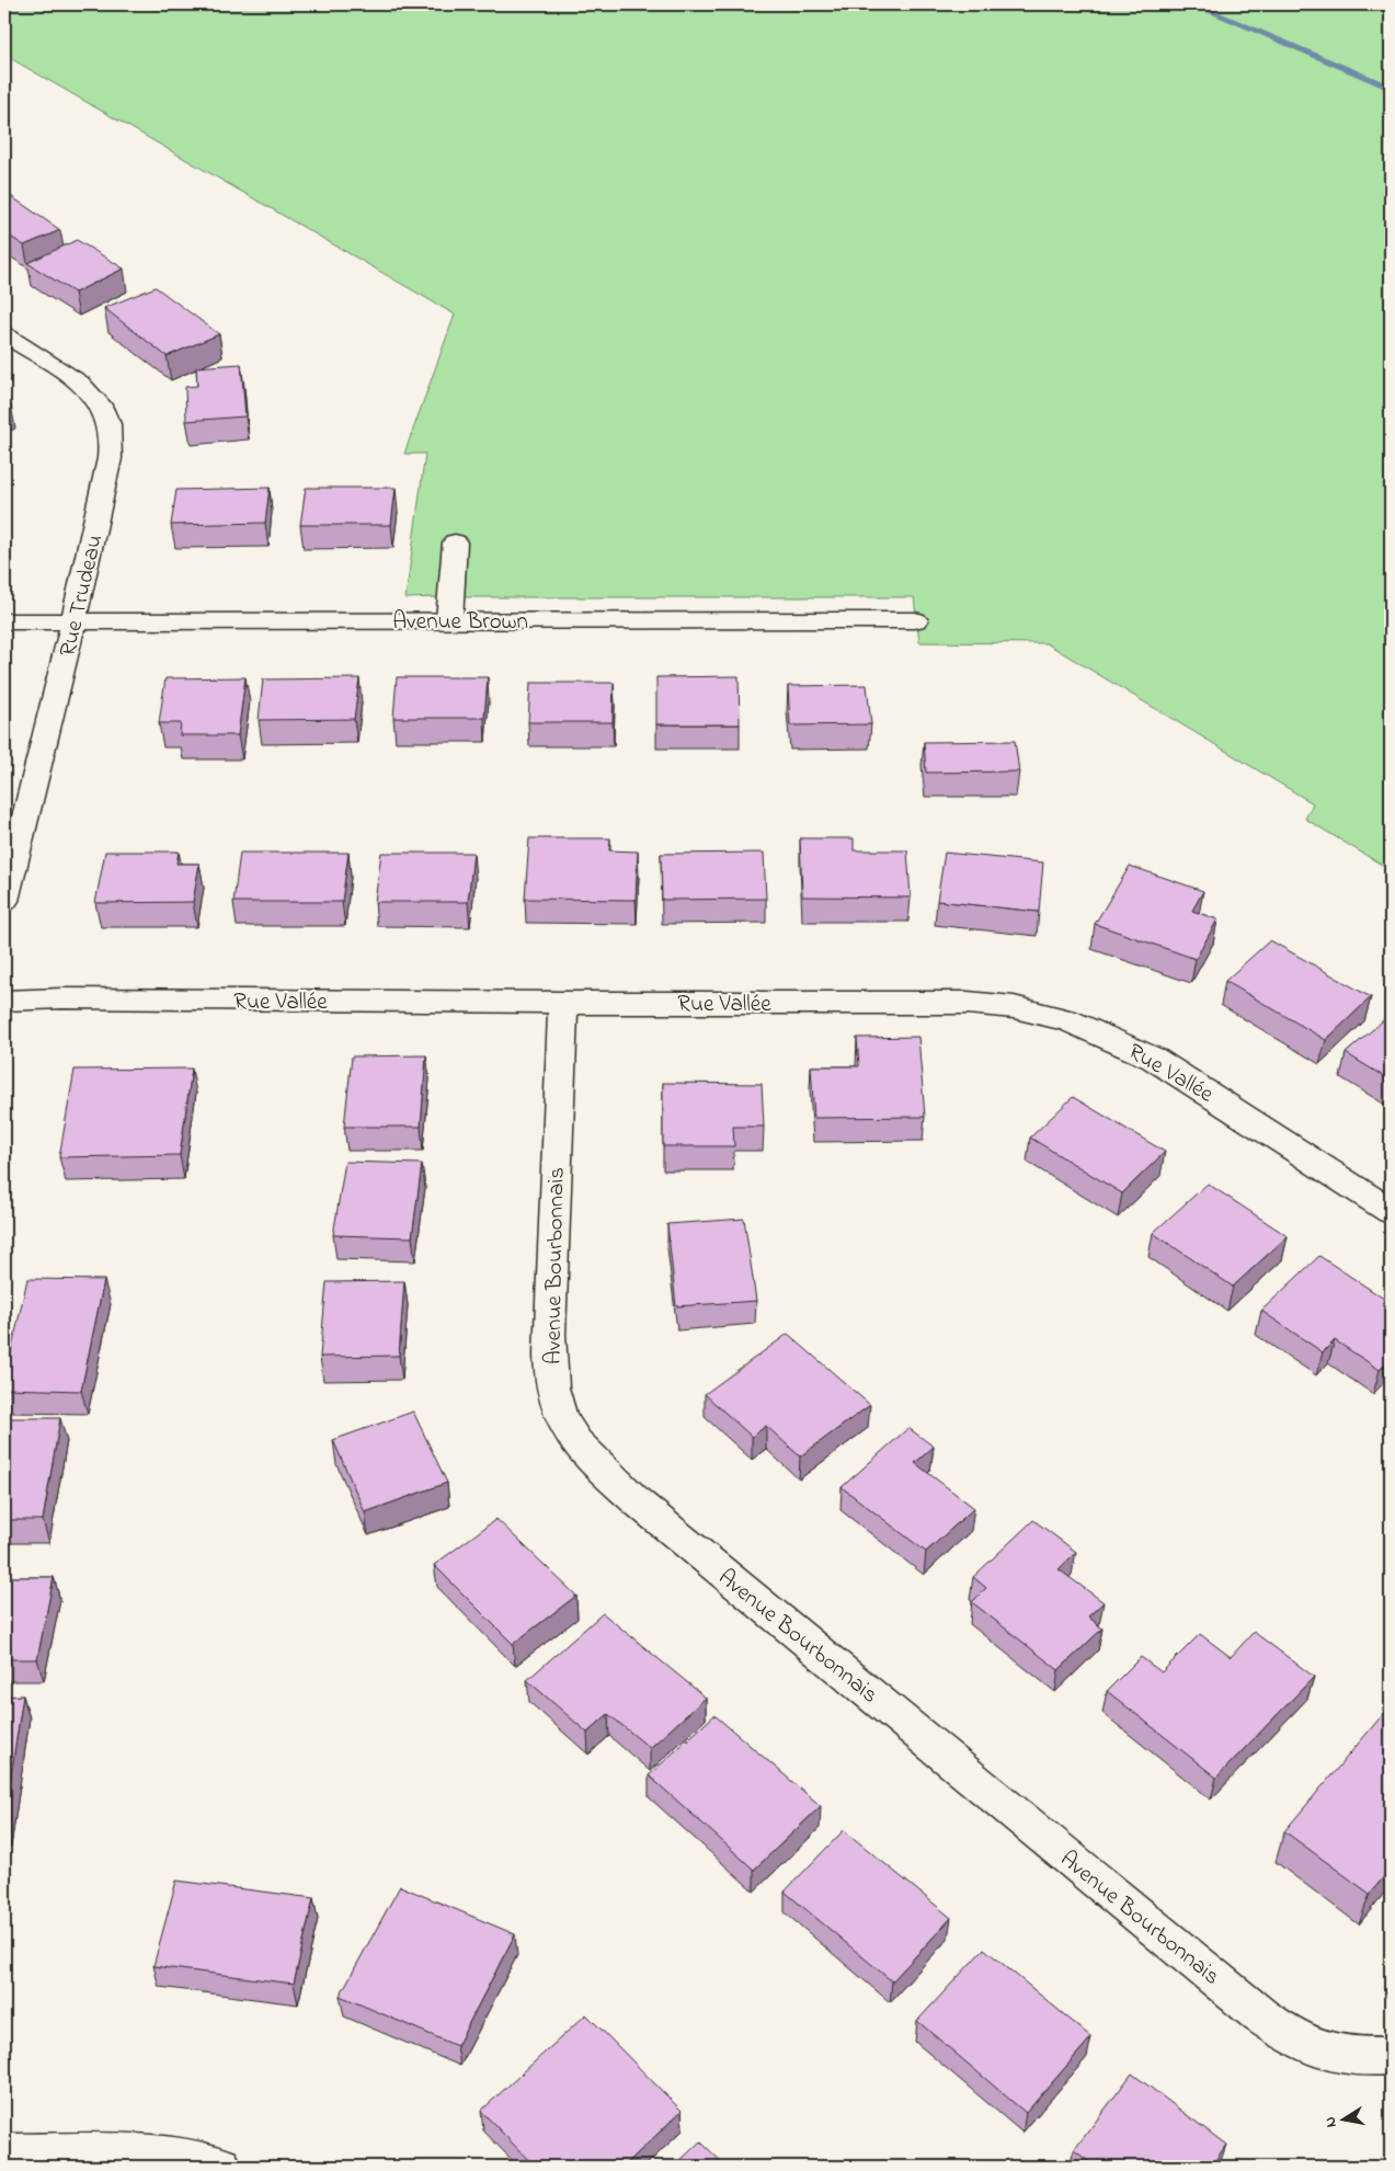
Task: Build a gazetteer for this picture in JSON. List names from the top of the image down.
{
  "streets": {
    "street": [
      "Rue Trudeau",
      "Avenue Brown",
      "Rue Vallée",
      "Avenue Bourbonnais"
    ]
  },
  "crossings": [
    ["Rue Trudeau", "Avenue Brown"],
    ["Rue Vallée", "Avenue Bourbonnais"]
  ],
  "north": "left"
}
